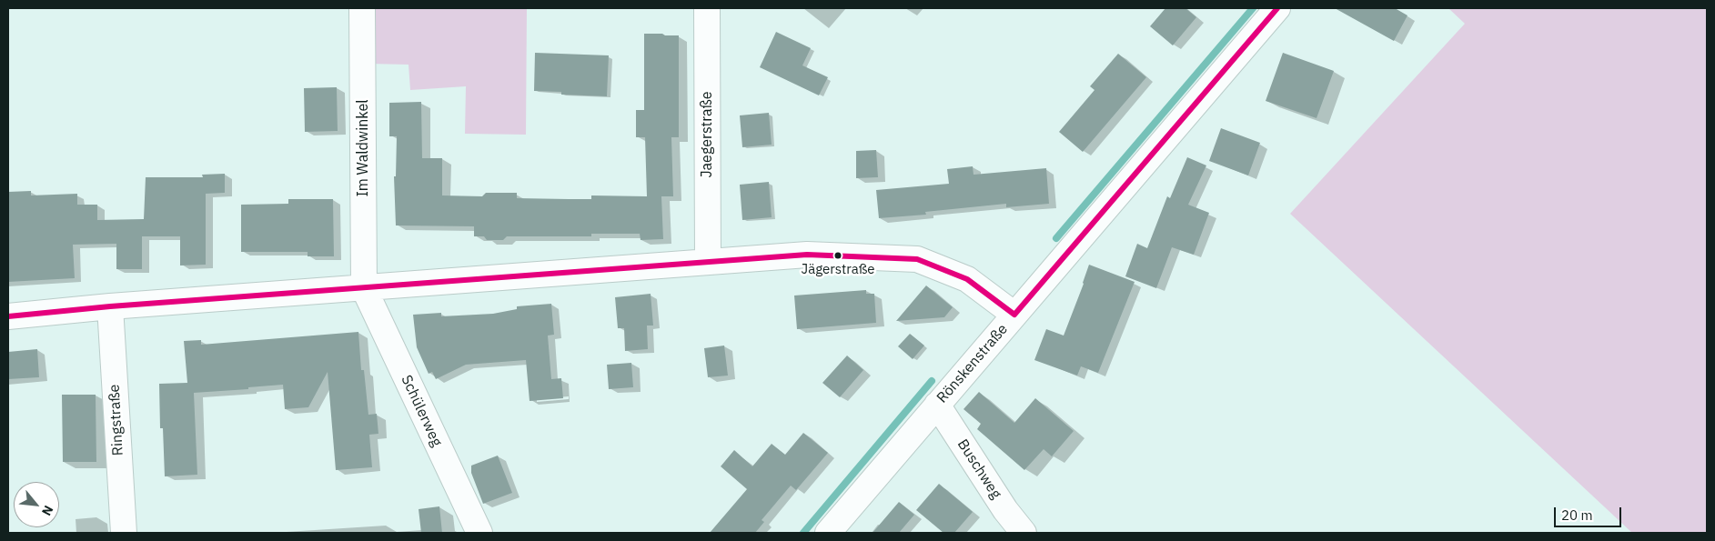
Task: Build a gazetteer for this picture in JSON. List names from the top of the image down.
{
  "streets": {
    "street": [
      "Jaegerstraße",
      "Im Waldwinkel",
      "Rönskenstraße",
      "Schülerweg",
      "Ringstraße",
      "Buschweg"
    ]
  },
  "crossings": [
    ["Im Waldwinkel", "Schülerweg"],
    ["Rönskenstraße", "Buschweg"]
  ],
  "places": ["Jägerstraße"],
  "scale_bar": "20 m",
  "north": "bottom right"
}
